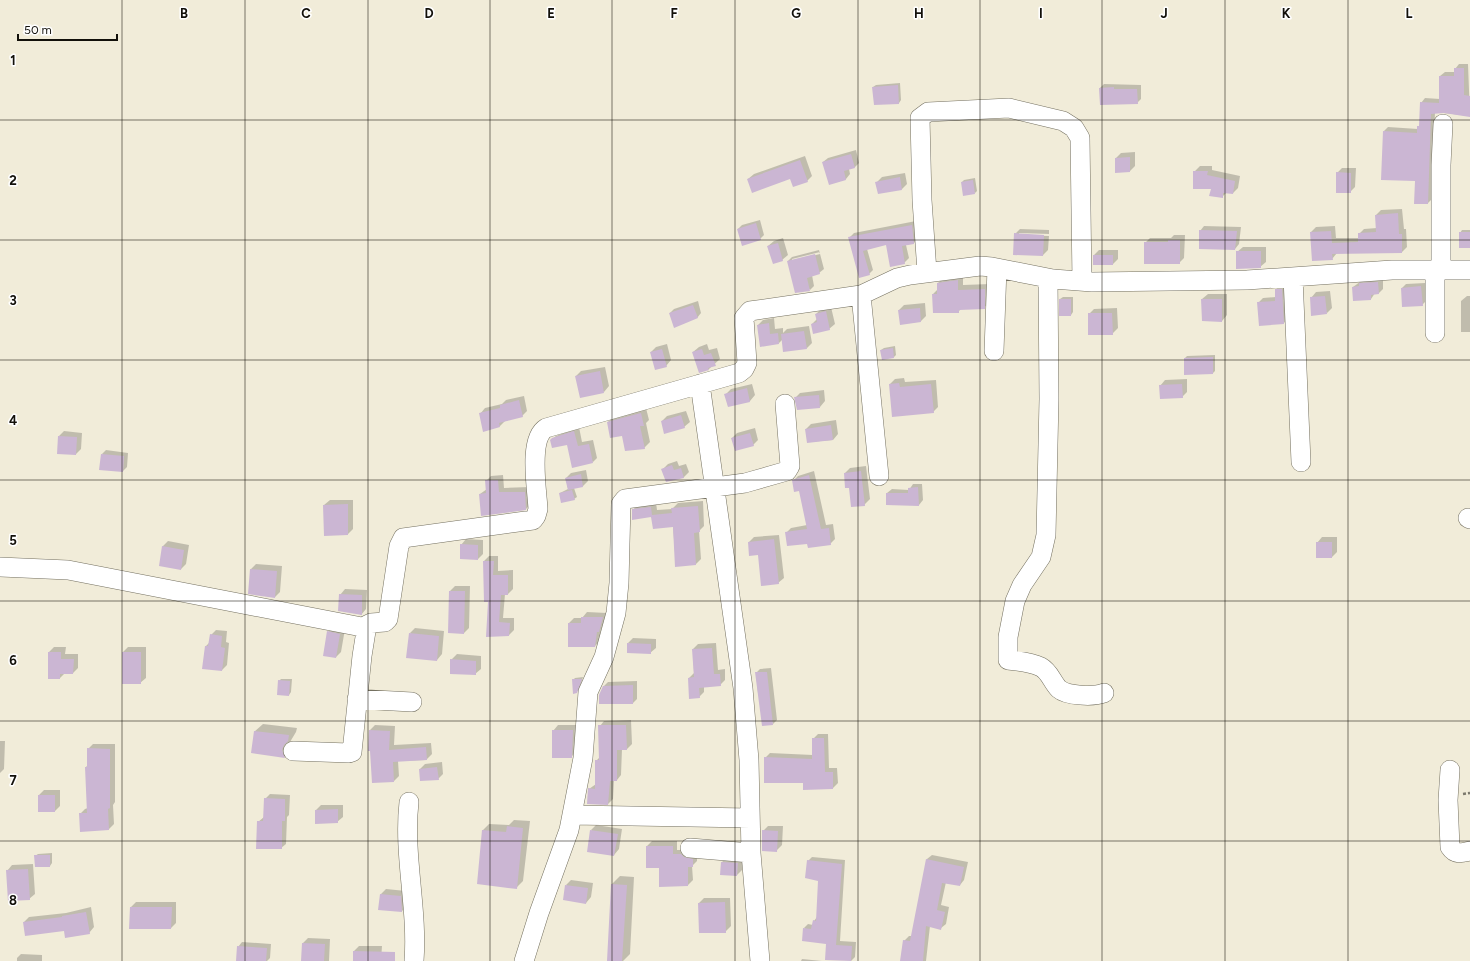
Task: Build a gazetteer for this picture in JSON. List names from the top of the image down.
{
  "scale_bar": "50 m",
  "grid": {
    "columns": [
      "B",
      "C",
      "D",
      "E",
      "F",
      "G",
      "H",
      "I",
      "J",
      "K",
      "L"
    ],
    "rows": [
      "1",
      "2",
      "3",
      "4",
      "5",
      "6",
      "7",
      "8"
    ]
  }
}
